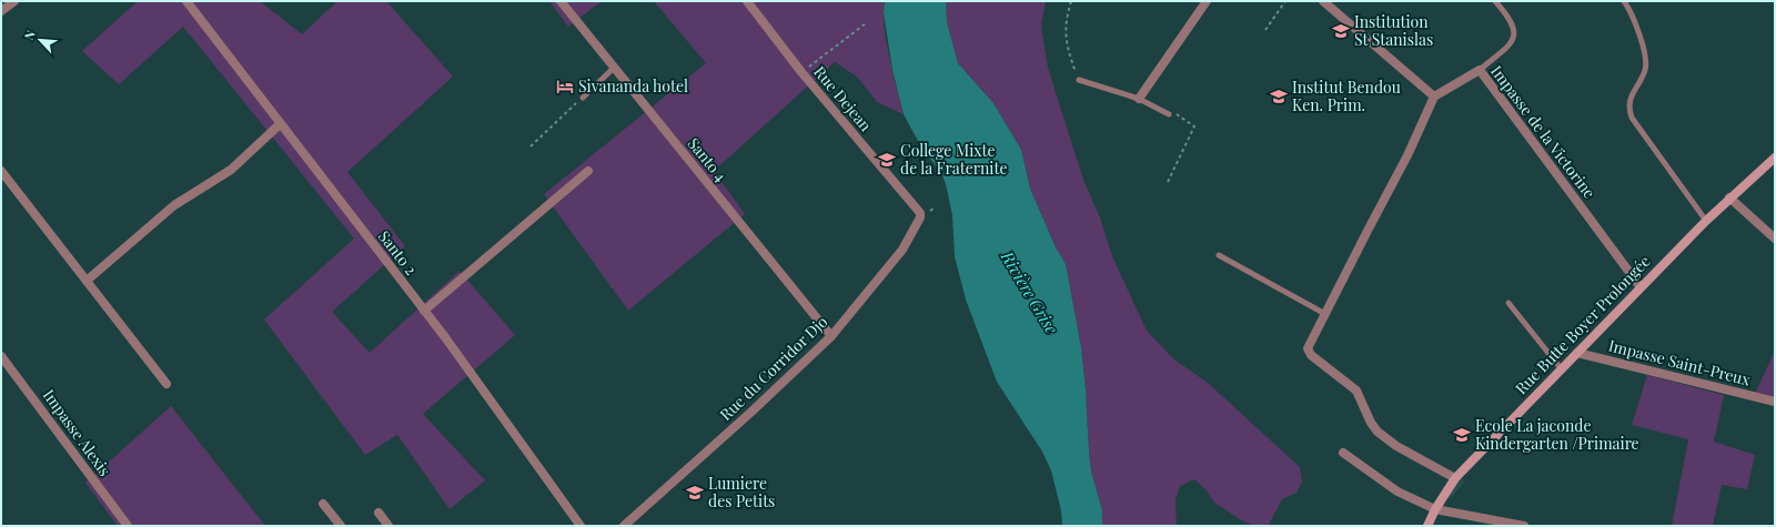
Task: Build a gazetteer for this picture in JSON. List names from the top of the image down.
{
  "streets": {
    "street": [
      "Rue Dejean",
      "Impasse de la Victorine",
      "Santo 4",
      "Santo 2",
      "Rue Butte Boyer Prolongée",
      "Impasse Saint-Preux",
      "Rue du Corridor Djo",
      "Impasse Alexis"
    ]
  },
  "crossings": [
    ["Rue Dejean", "Rue du Corridor Djo"],
    ["Impasse de la Victorine", "Rue Butte Boyer Prolongée"],
    ["Santo 4", "Rue du Corridor Djo"],
    ["Rue Butte Boyer Prolongée", "Impasse Saint-Preux"]
  ],
  "water": ["Rivière Grise"],
  "places": {
    "school or university": [
      "Institution St Stanislas",
      "Institut Bendou Ken. Prim.",
      "College Mixte de la Fraternite",
      "Ecole La jaconde Kindergarten /Primaire",
      "Lumiere des Petits"
    ],
    "hotel": ["Sivananda hotel"]
  },
  "north": "top left"
}
